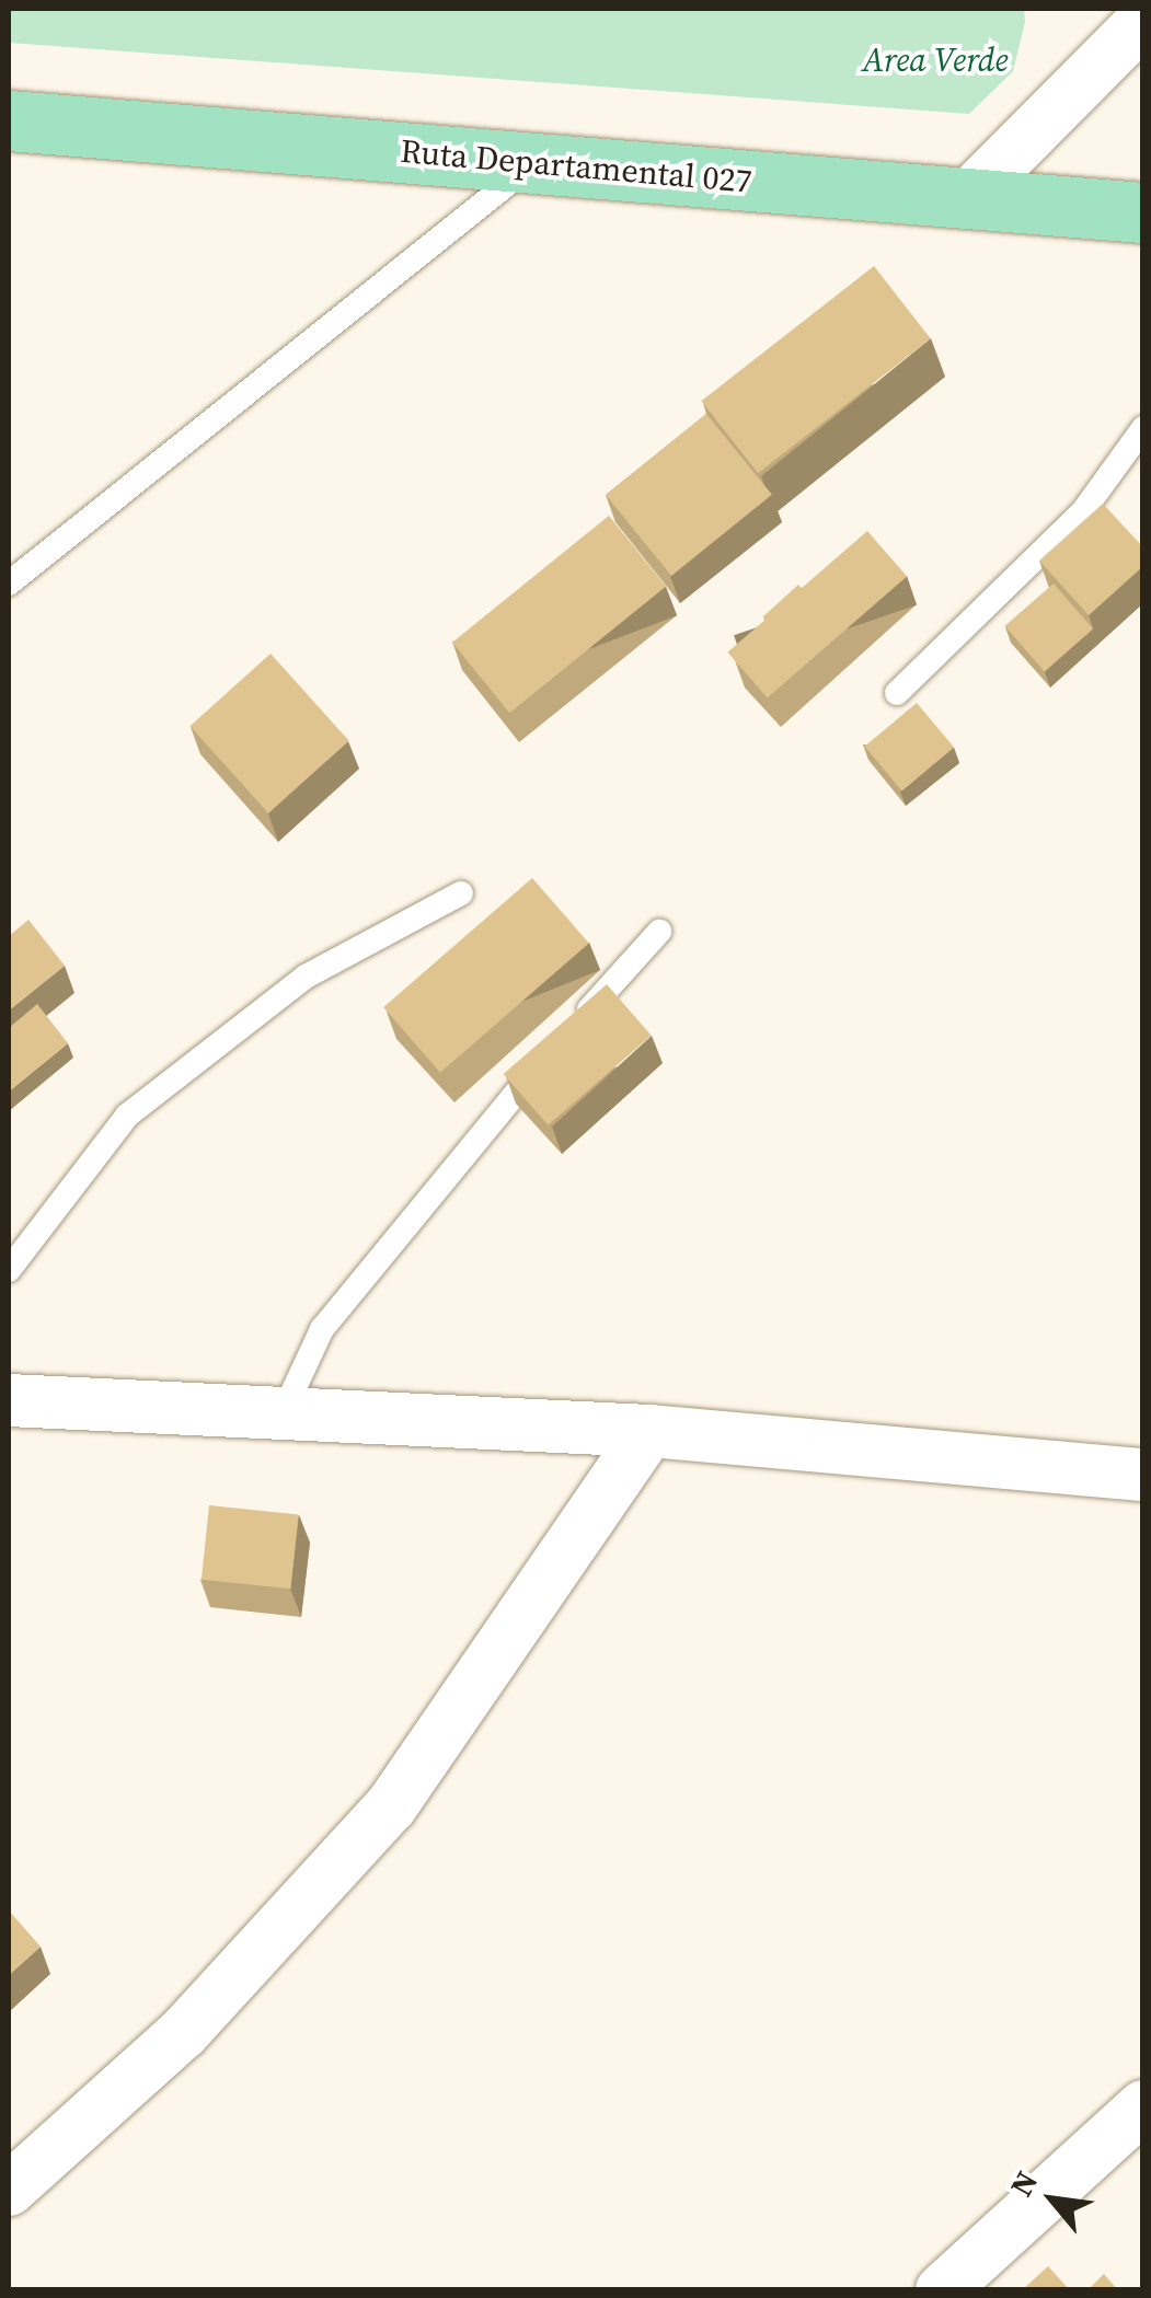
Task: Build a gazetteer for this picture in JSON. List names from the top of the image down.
{
  "streets": {
    "main road": ["Ruta Departamental 027"]
  },
  "parks": ["Area Verde"],
  "north": "top left"
}
